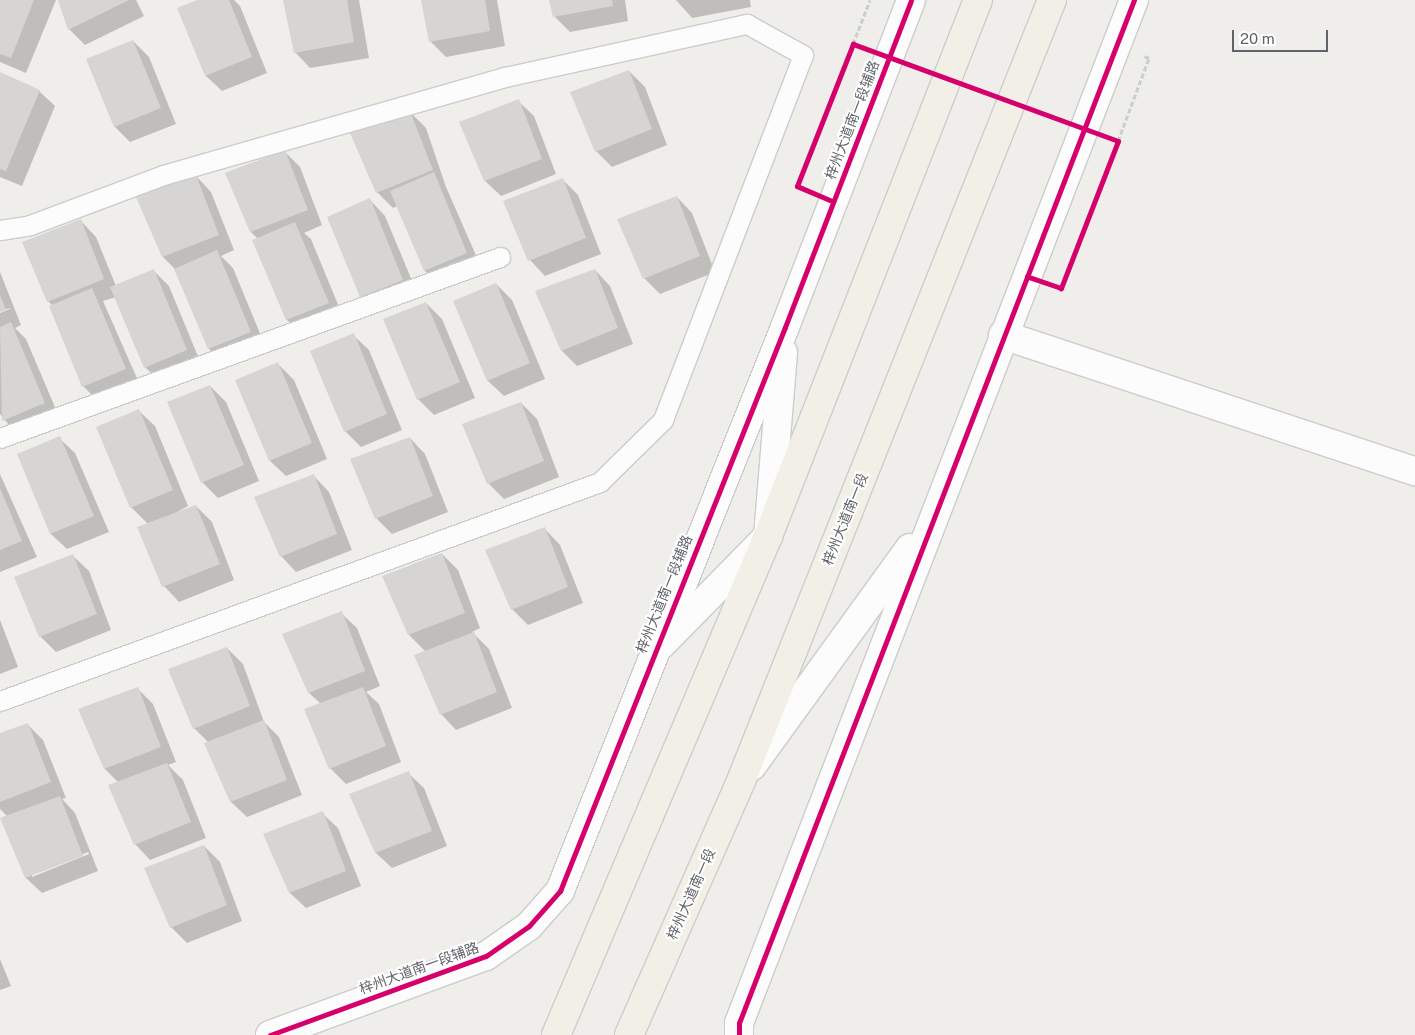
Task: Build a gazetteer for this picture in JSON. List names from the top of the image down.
{
  "streets": {
    "highway": ["梓州大道南一段"],
    "main road": ["梓州大道南一段辅路"]
  },
  "scale_bar": "20 m"
}
